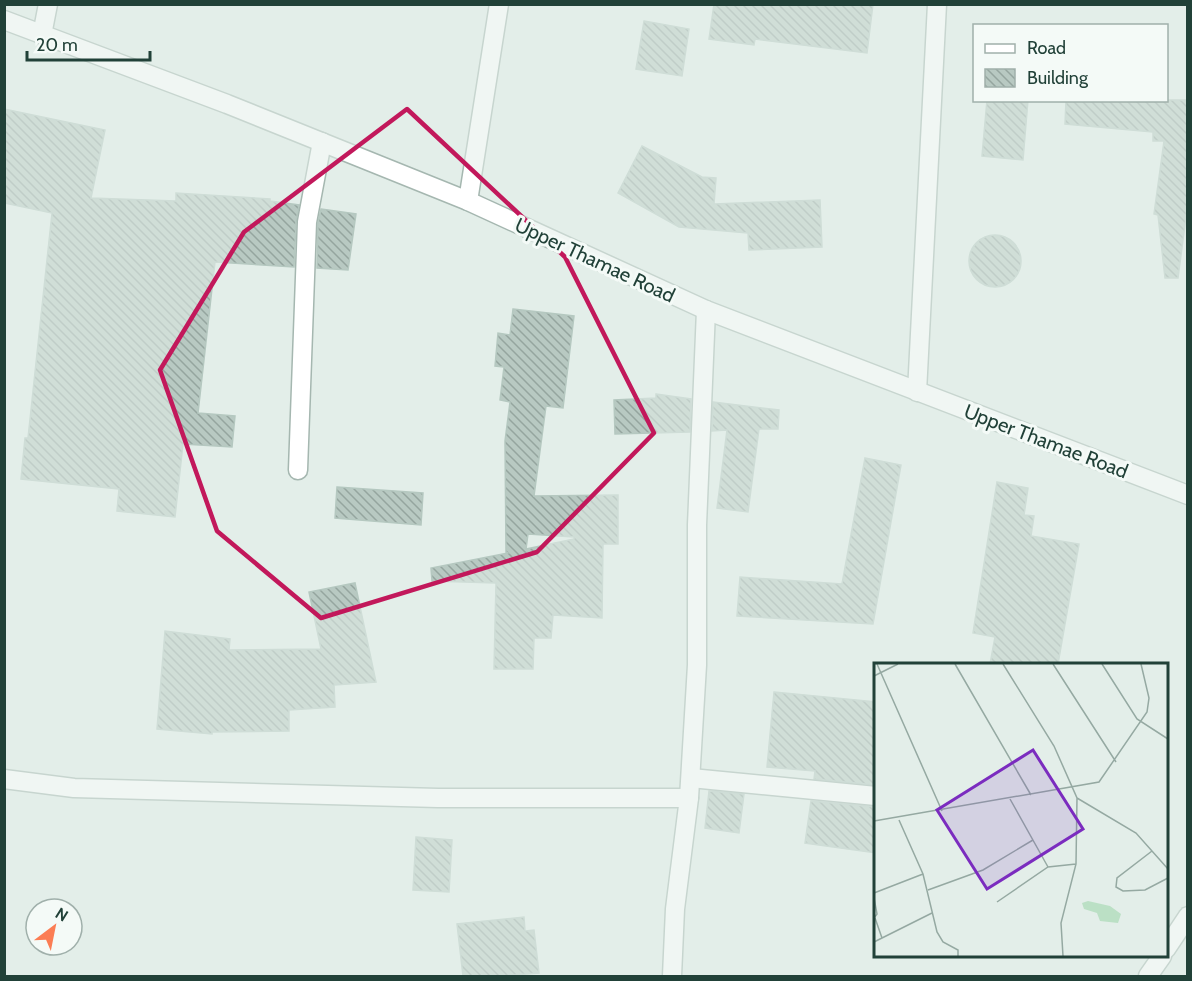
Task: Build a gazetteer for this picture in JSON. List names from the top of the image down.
{
  "streets": {
    "street": ["Upper Thamae Road"]
  },
  "legend": ["Road", "Building"],
  "scale_bar": "20 m",
  "north": "top right"
}
